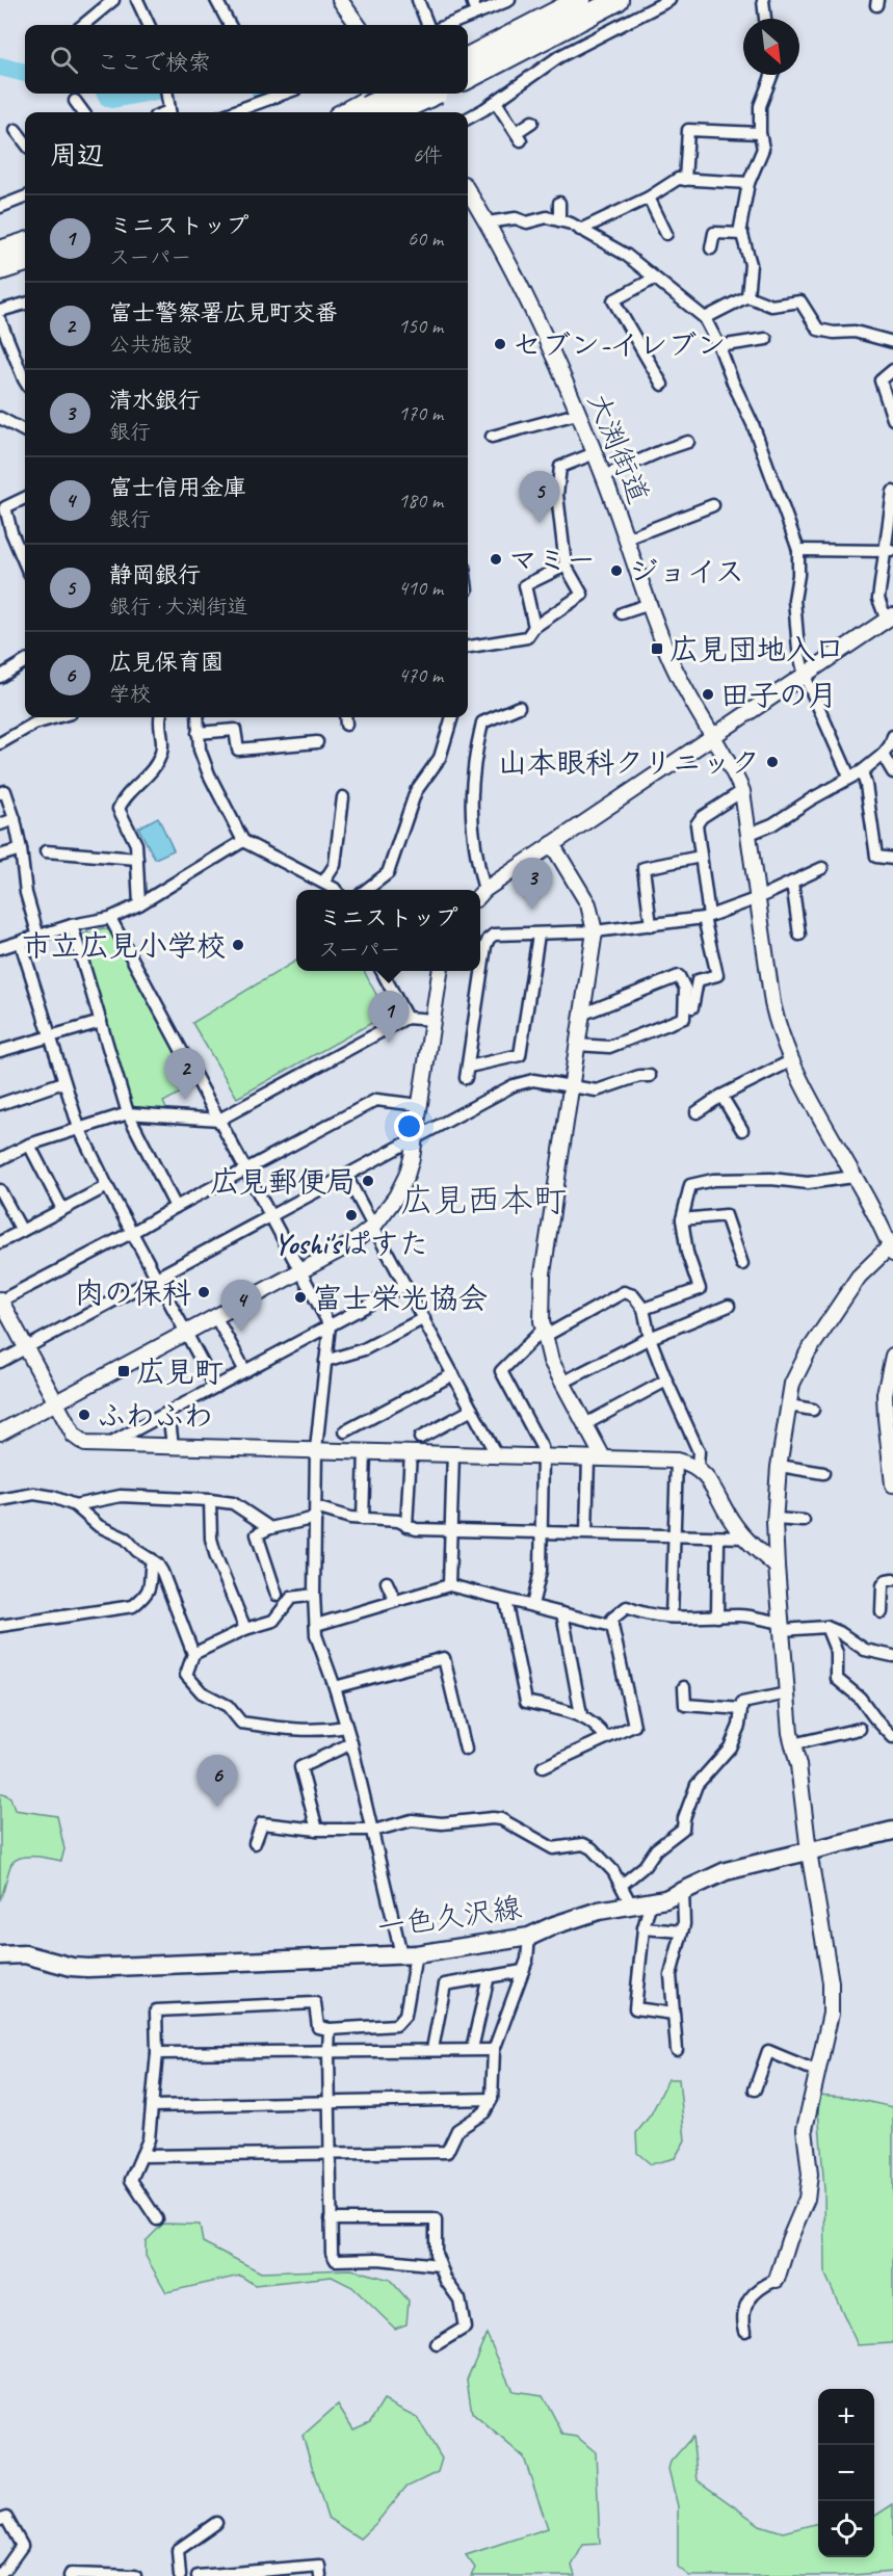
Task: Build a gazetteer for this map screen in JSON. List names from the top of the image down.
{
  "streets": {
    "main road": ["一色久沢線"],
    "street": ["大渕街道"]
  },
  "districts": ["広見西本町"],
  "places": {
    "other": [
      "セブン-イレブン",
      "マミー",
      "ジョイス",
      "田子の月",
      "山本眼科クリニック",
      "市立広見小学校",
      "広見郵便局",
      "Yoshi'sぱすた",
      "肉の保科",
      "富士栄光協会",
      "ふわふわ"
    ],
    "transit": ["広見団地入口", "広見町"]
  },
  "north": "bottom right",
  "page": {
    "search": "ここで検索",
    "heading": ["周辺", "6件"],
    "list": [
      {
        "mark": "1",
        "name": "ミニストップ",
        "note": "スーパー",
        "value": "60 m"
      },
      {
        "mark": "2",
        "name": "富士警察署広見町交番",
        "note": "公共施設",
        "value": "150 m"
      },
      {
        "mark": "3",
        "name": "清水銀行",
        "note": "銀行",
        "value": "170 m"
      },
      {
        "mark": "4",
        "name": "富士信用金庫",
        "note": "銀行",
        "value": "180 m"
      },
      {
        "mark": "5",
        "name": "静岡銀行",
        "note": "銀行 · 大渕街道",
        "value": "410 m"
      },
      {
        "mark": "6",
        "name": "広見保育園",
        "note": "学校",
        "value": "470 m"
      }
    ],
    "pins": [
      "5",
      "3",
      "1",
      "2",
      "4",
      "6"
    ],
    "popup": ["ミニストップ", "スーパー"],
    "map_buttons": ["+", "−"]
  }
}
